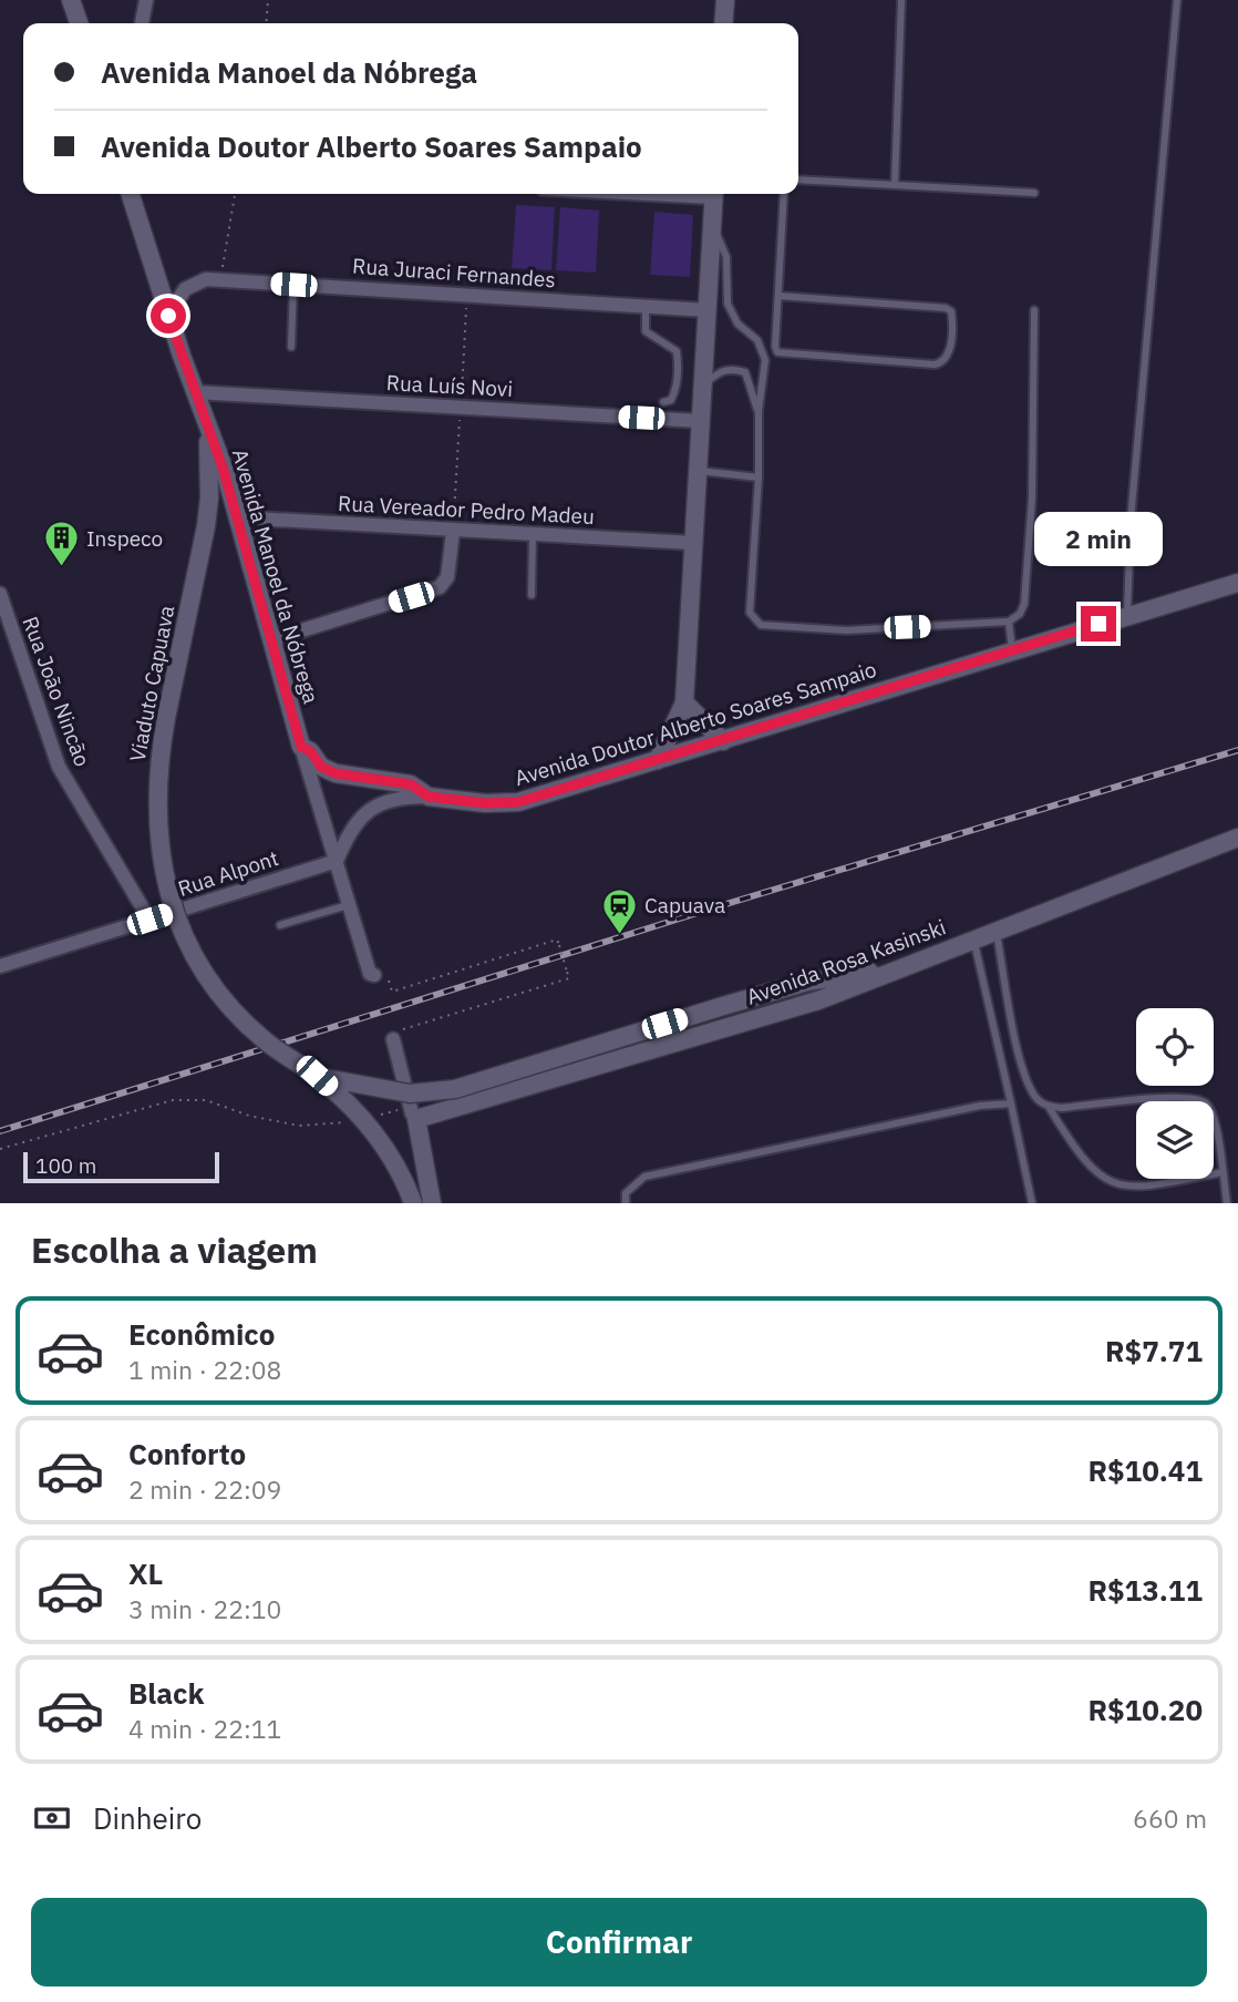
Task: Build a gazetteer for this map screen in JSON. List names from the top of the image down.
{
  "streets": {
    "main road": [
      "Avenida Manoel da Nóbrega",
      "Viaduto Capuava",
      "Avenida Doutor Alberto Soares Sampaio",
      "Avenida Rosa Kasinski"
    ],
    "street": [
      "Rua Juraci Fernandes",
      "Rua Luís Novi",
      "Rua Vereador Pedro Madeu",
      "Rua João Nincão",
      "Rua Alpont"
    ]
  },
  "crossings": [
    ["Rua Juraci Fernandes", "Avenida Manoel da Nóbrega"],
    ["Rua Luís Novi", "Avenida Manoel da Nóbrega"],
    ["Rua Vereador Pedro Madeu", "Avenida Manoel da Nóbrega"],
    ["Avenida Manoel da Nóbrega", "Viaduto Capuava"],
    ["Avenida Manoel da Nóbrega", "Avenida Doutor Alberto Soares Sampaio"],
    ["Avenida Manoel da Nóbrega", "Rua Alpont"],
    ["Viaduto Capuava", "Avenida Rosa Kasinski"],
    ["Rua João Nincão", "Rua Alpont"],
    ["Avenida Doutor Alberto Soares Sampaio", "Rua Alpont"]
  ],
  "places": {
    "building": ["Inspeco"],
    "station": ["Capuava"]
  },
  "scale_bar": "100 m",
  "page": {
    "banner": ["Avenida Manoel da Nóbrega", "Avenida Doutor Alberto Soares Sampaio"],
    "bubble": "2 min",
    "scale": "100 m",
    "heading": "Escolha a viagem",
    "list": [
      {
        "name": "Econômico",
        "note": "1 min · 22:08",
        "value": "R$7.71"
      },
      {
        "name": "Conforto",
        "note": "2 min · 22:09",
        "value": "R$10.41"
      },
      {
        "name": "XL",
        "note": "3 min · 22:10",
        "value": "R$13.11"
      },
      {
        "name": "Black",
        "note": "4 min · 22:11",
        "value": "R$10.20"
      }
    ],
    "pay": ["Dinheiro", "660 m"],
    "buttons": "Confirmar"
  }
}
